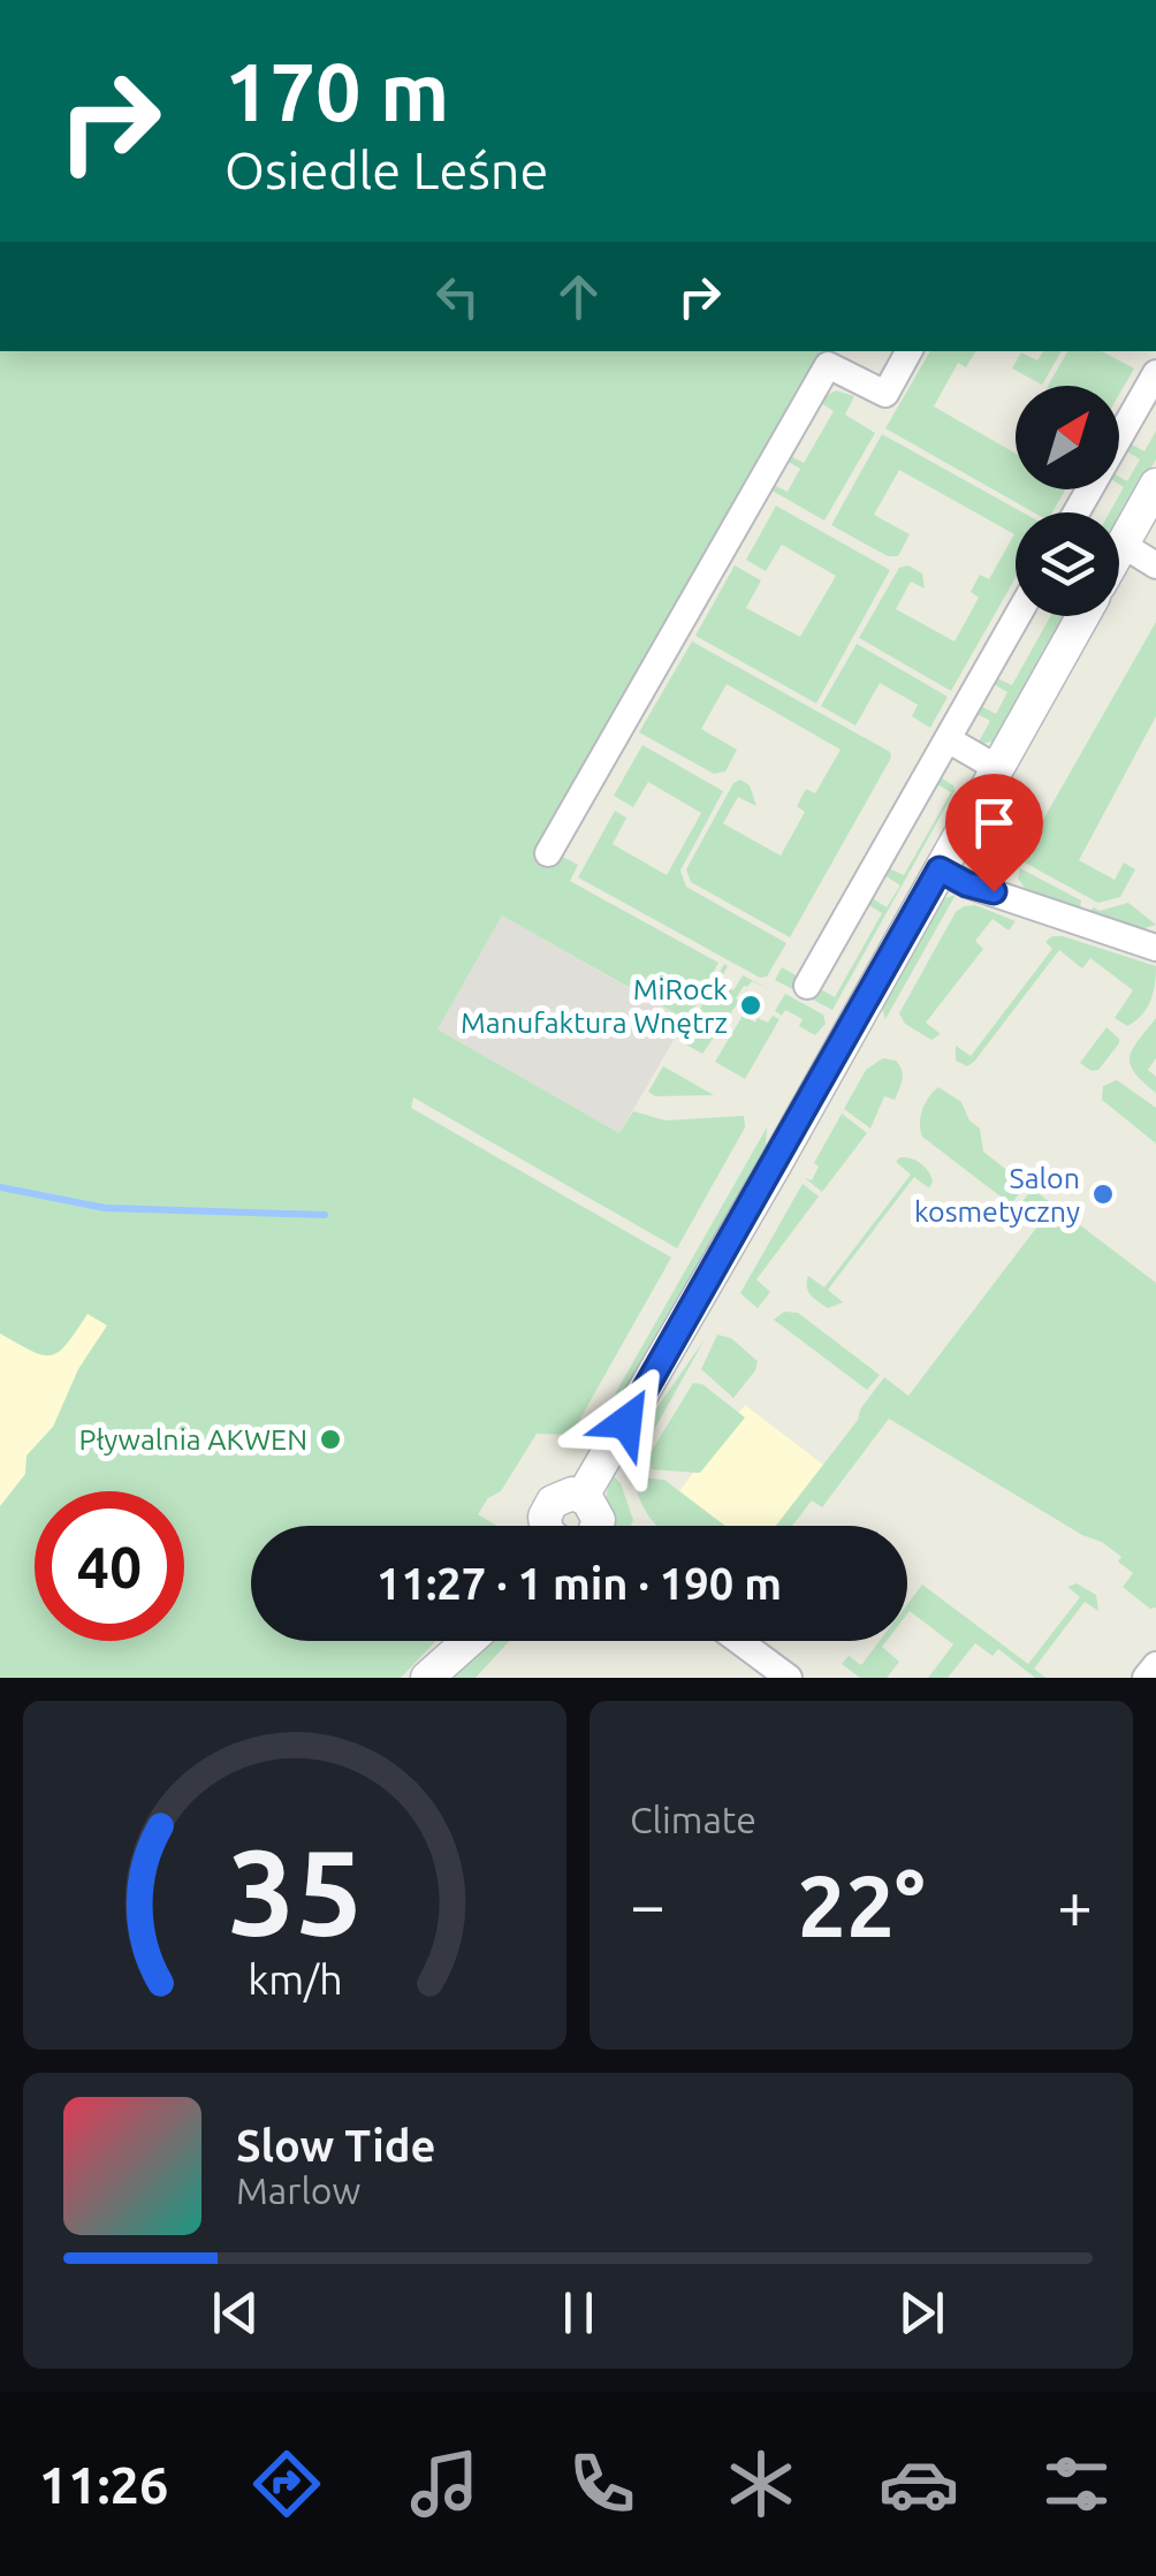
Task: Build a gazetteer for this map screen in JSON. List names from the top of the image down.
{
  "places": ["MiRock Manufaktura Wnętrz", "Salon kosmetyczny", "Pływalnia AKWEN"],
  "north": "top right",
  "page": {
    "turn": ["170 m", "Osiedle Leśne"],
    "limit": "40",
    "trip": "11:27 · 1 min · 190 m",
    "tile": "Climate",
    "heat": ["−", "22°", "+"],
    "song": ["Slow Tide", "Marlow"],
    "tabs": "11:26",
    "gauge": ["35", "km/h"]
  }
}
